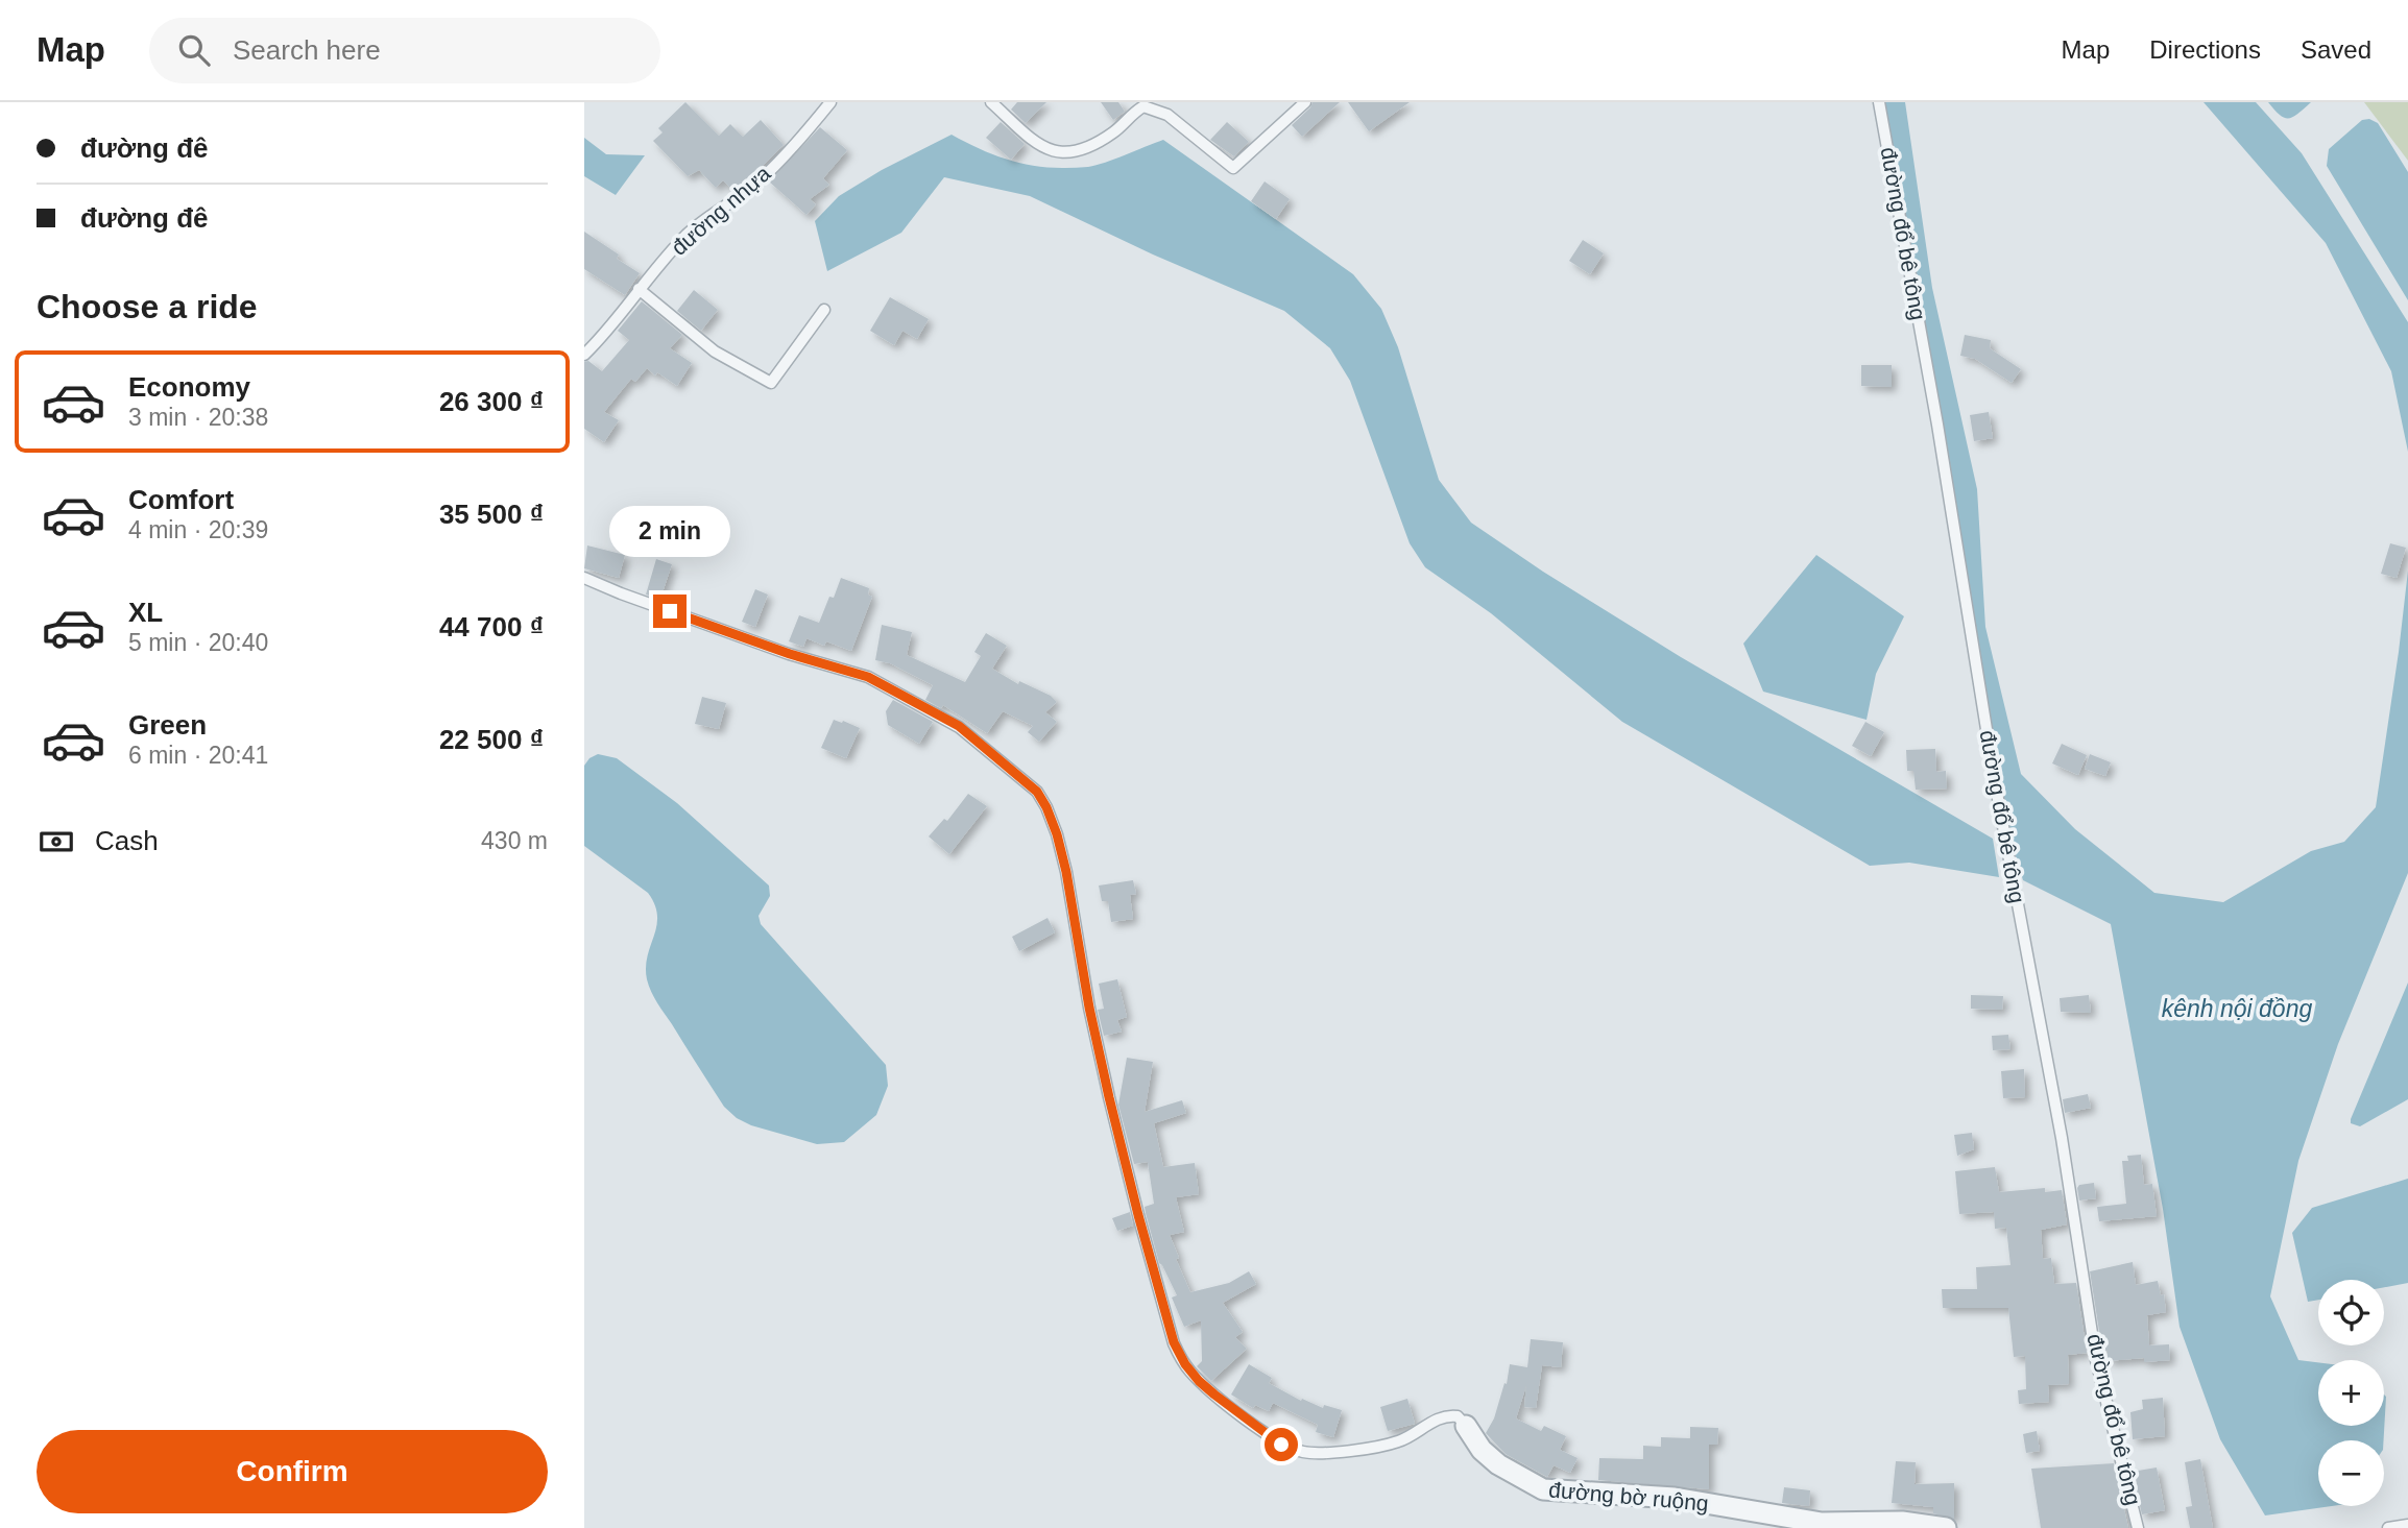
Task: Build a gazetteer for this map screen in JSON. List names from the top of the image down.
{
  "streets": {
    "street": ["đường bờ ruộng"],
    "lane": ["đường nhựa", "đường đổ bê tông"]
  },
  "water": ["kênh nội đồng"],
  "page": {
    "header": "Map",
    "search": "Search here",
    "nav": ["Map", "Directions", "Saved"],
    "banner": ["đường đê", "đường đê"],
    "heading": "Choose a ride",
    "list": [
      {
        "name": "Economy",
        "note": "3 min · 20:38",
        "value": "26 300 ₫"
      },
      {
        "name": "Comfort",
        "note": "4 min · 20:39",
        "value": "35 500 ₫"
      },
      {
        "name": "XL",
        "note": "5 min · 20:40",
        "value": "44 700 ₫"
      },
      {
        "name": "Green",
        "note": "6 min · 20:41",
        "value": "22 500 ₫"
      }
    ],
    "bubble": "2 min",
    "pay": ["Cash", "430 m"],
    "map_buttons": ["+", "−"],
    "buttons": "Confirm"
  }
}
